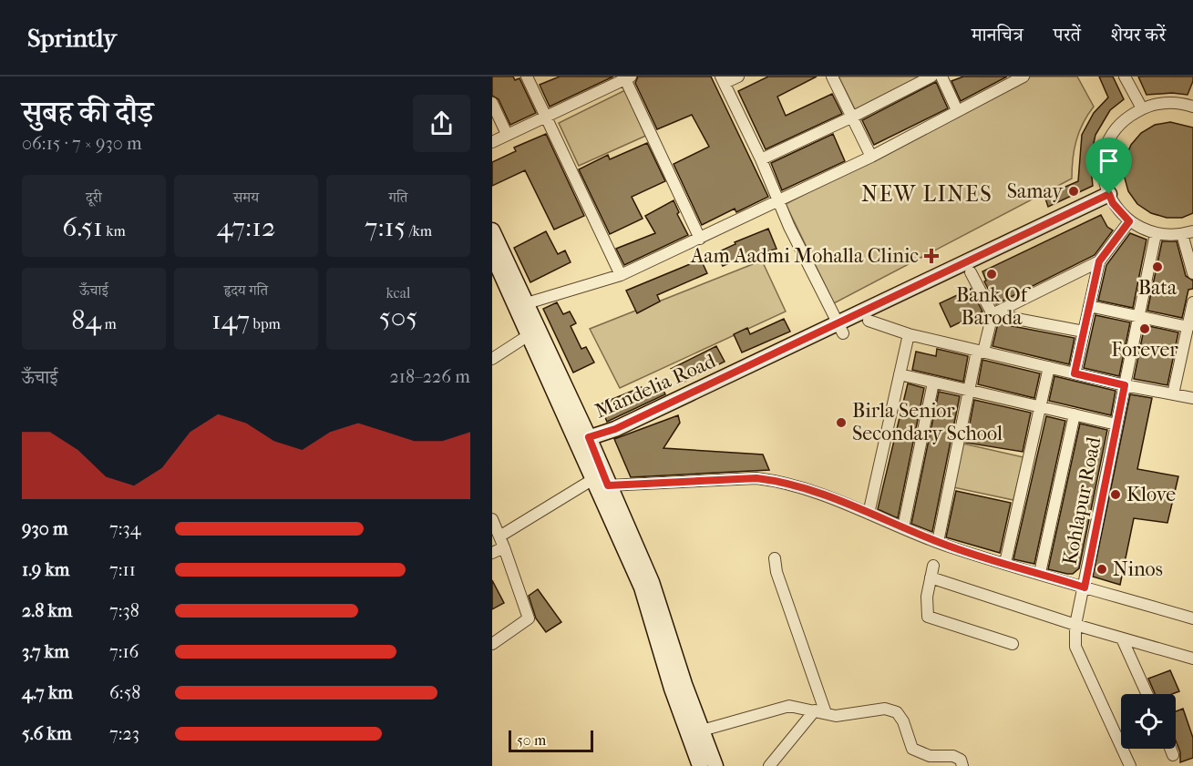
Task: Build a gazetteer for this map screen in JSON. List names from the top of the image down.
{
  "streets": {
    "main road": ["Mandelia Road"],
    "street": ["Kohlapur Road"]
  },
  "districts": ["NEW LINES"],
  "places": {
    "other": [
      "Samay",
      "Bata",
      "Bank Of Baroda",
      "Forever",
      "Birla Senior Secondary School",
      "Klove",
      "Ninos"
    ],
    "health": ["Aam Aadmi Mohalla Clinic"]
  },
  "scale_bar": "50 m",
  "page": {
    "header": "Sprintly",
    "nav": ["मानचित्र", "परतें", "शेयर करें"],
    "heading": ["सुबह की दौड़", "06:15 · 7 × 930 m"],
    "stats": [
      ["दूरी", "6.51 km"],
      ["समय", "47:12"],
      ["गति", "7:15 /km"],
      ["ऊँचाई", "84 m"],
      ["हृदय गति", "147 bpm"],
      ["kcal", "505"]
    ],
    "chart": ["ऊँचाई", "218–226 m"],
    "list": [
      {
        "name": "930 m",
        "note": "7:34"
      },
      {
        "name": "1.9 km",
        "note": "7:11"
      },
      {
        "name": "2.8 km",
        "note": "7:38"
      },
      {
        "name": "3.7 km",
        "note": "7:16"
      },
      {
        "name": "4.7 km",
        "note": "6:58"
      },
      {
        "name": "5.6 km",
        "note": "7:23"
      }
    ],
    "scale": "50 m"
  }
}
